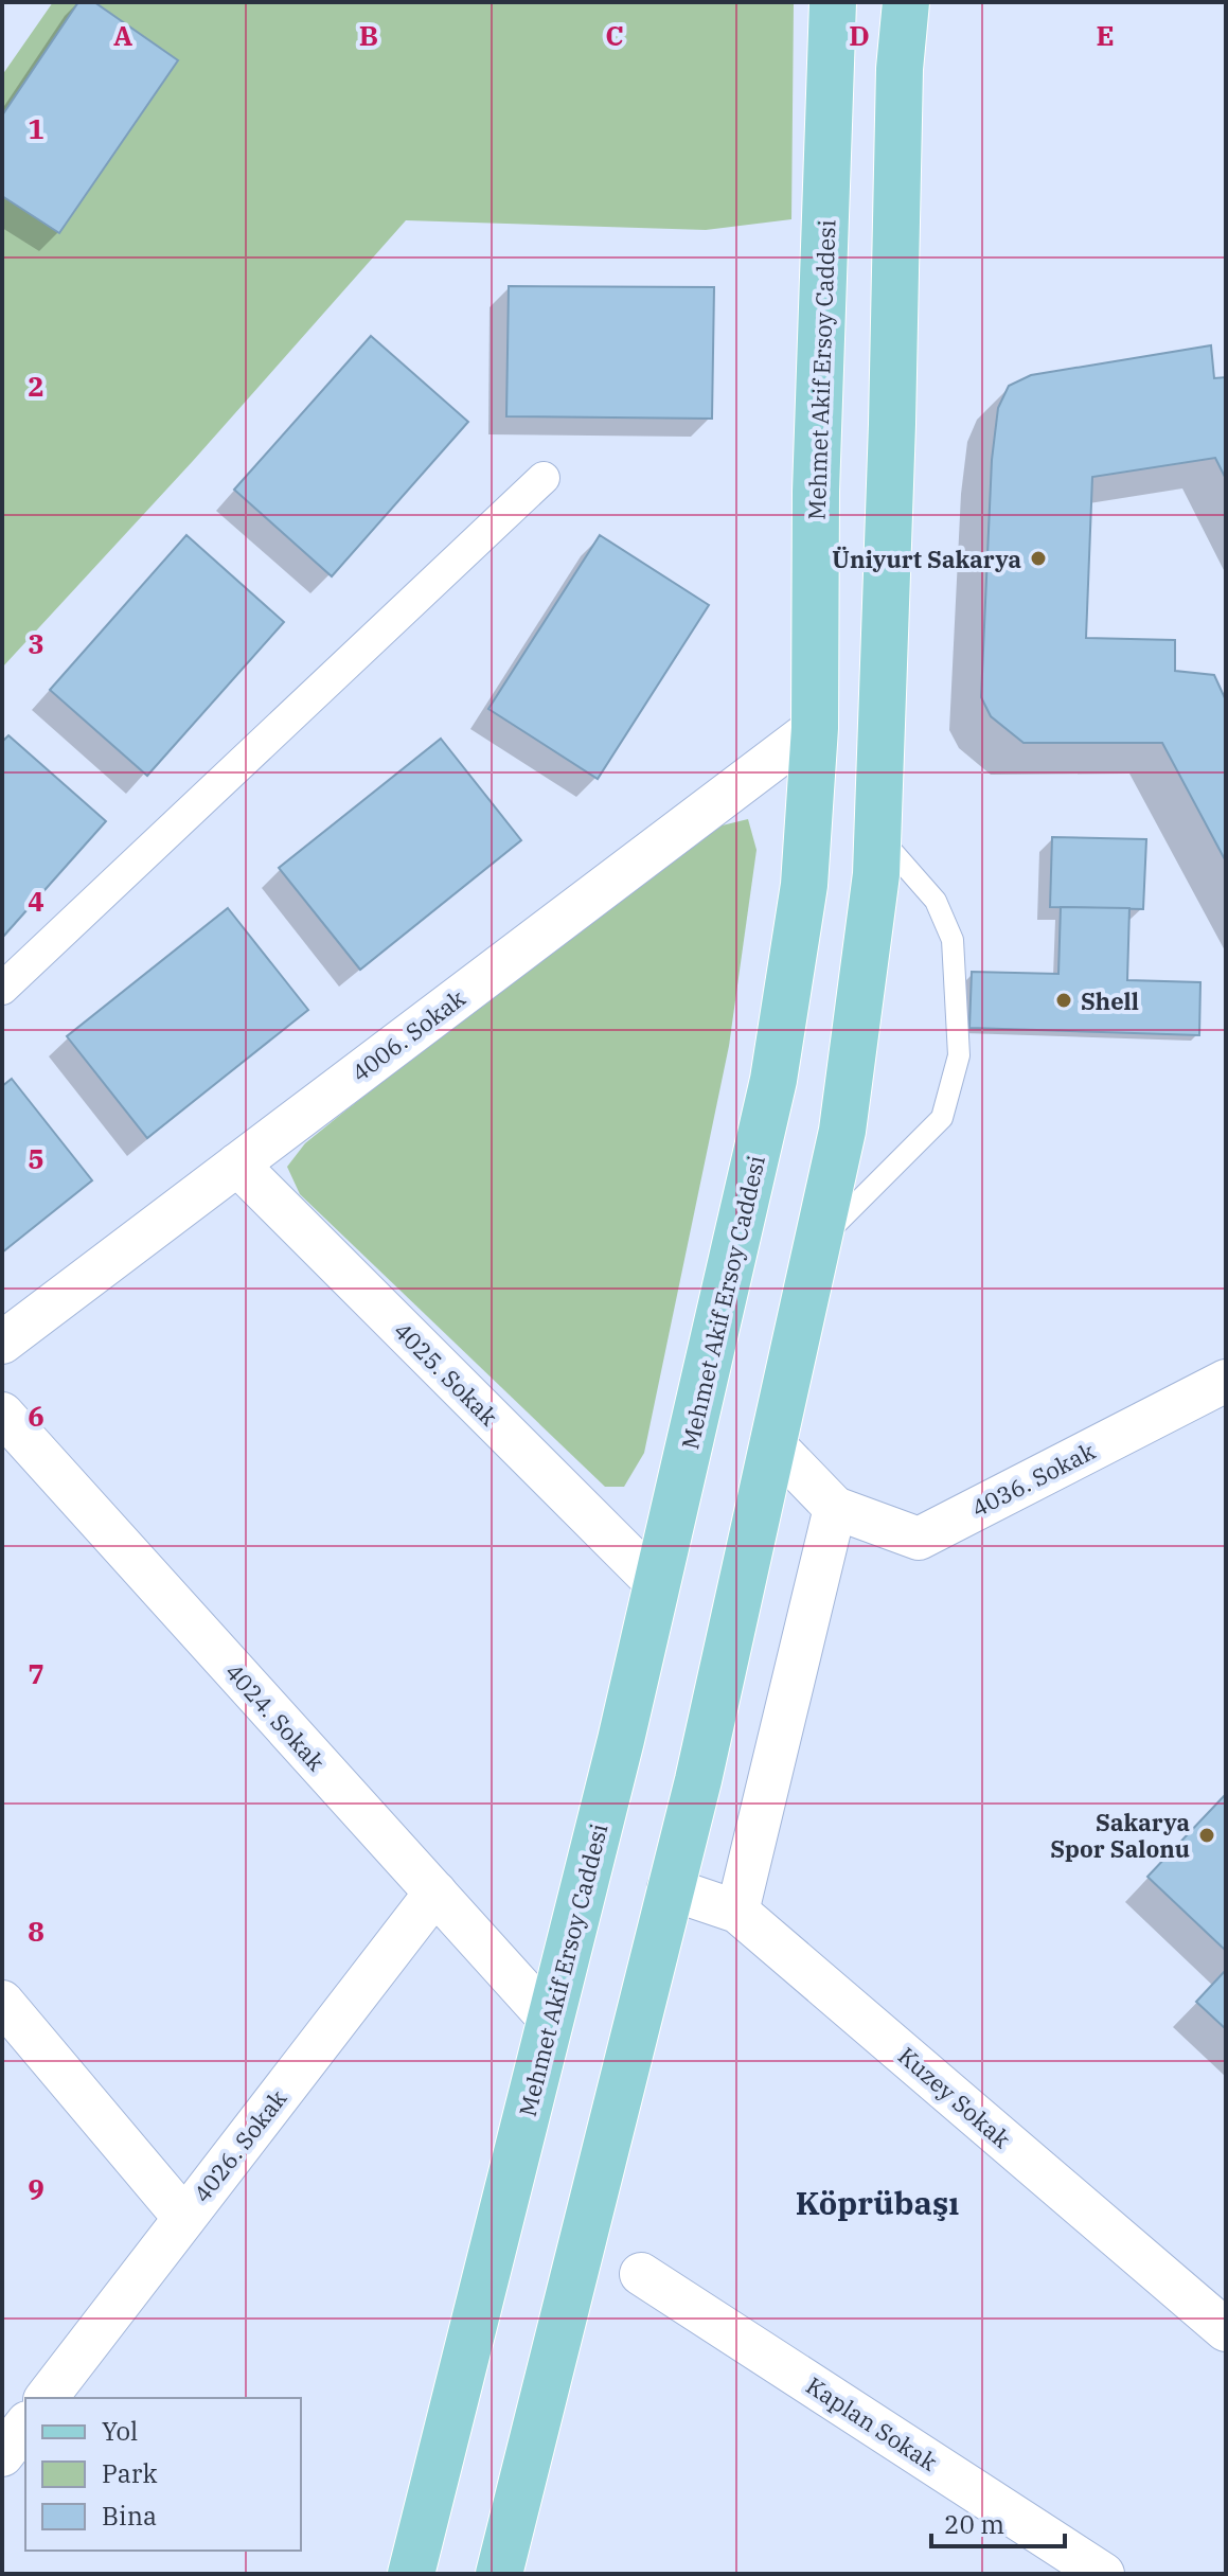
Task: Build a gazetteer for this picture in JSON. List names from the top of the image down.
{
  "streets": {
    "main road": ["Mehmet Akif Ersoy Caddesi"],
    "street": [
      "4006. Sokak",
      "4025. Sokak",
      "4036. Sokak",
      "4024. Sokak",
      "Kuzey Sokak",
      "4026. Sokak",
      "Kaplan Sokak"
    ]
  },
  "crossings": [
    ["Mehmet Akif Ersoy Caddesi", "4006. Sokak"],
    ["Mehmet Akif Ersoy Caddesi", "4025. Sokak"],
    ["Mehmet Akif Ersoy Caddesi", "4024. Sokak"],
    ["4006. Sokak", "4025. Sokak"],
    ["4024. Sokak", "4026. Sokak"]
  ],
  "districts": ["Köprübaşı"],
  "places": ["Üniyurt Sakarya", "Shell", "Sakarya Spor Salonu"],
  "legend": ["Yol", "Park", "Bina"],
  "scale_bar": "20 m",
  "grid": {
    "columns": [
      "A",
      "B",
      "C",
      "D",
      "E"
    ],
    "rows": [
      "1",
      "2",
      "3",
      "4",
      "5",
      "6",
      "7",
      "8",
      "9"
    ]
  }
}
